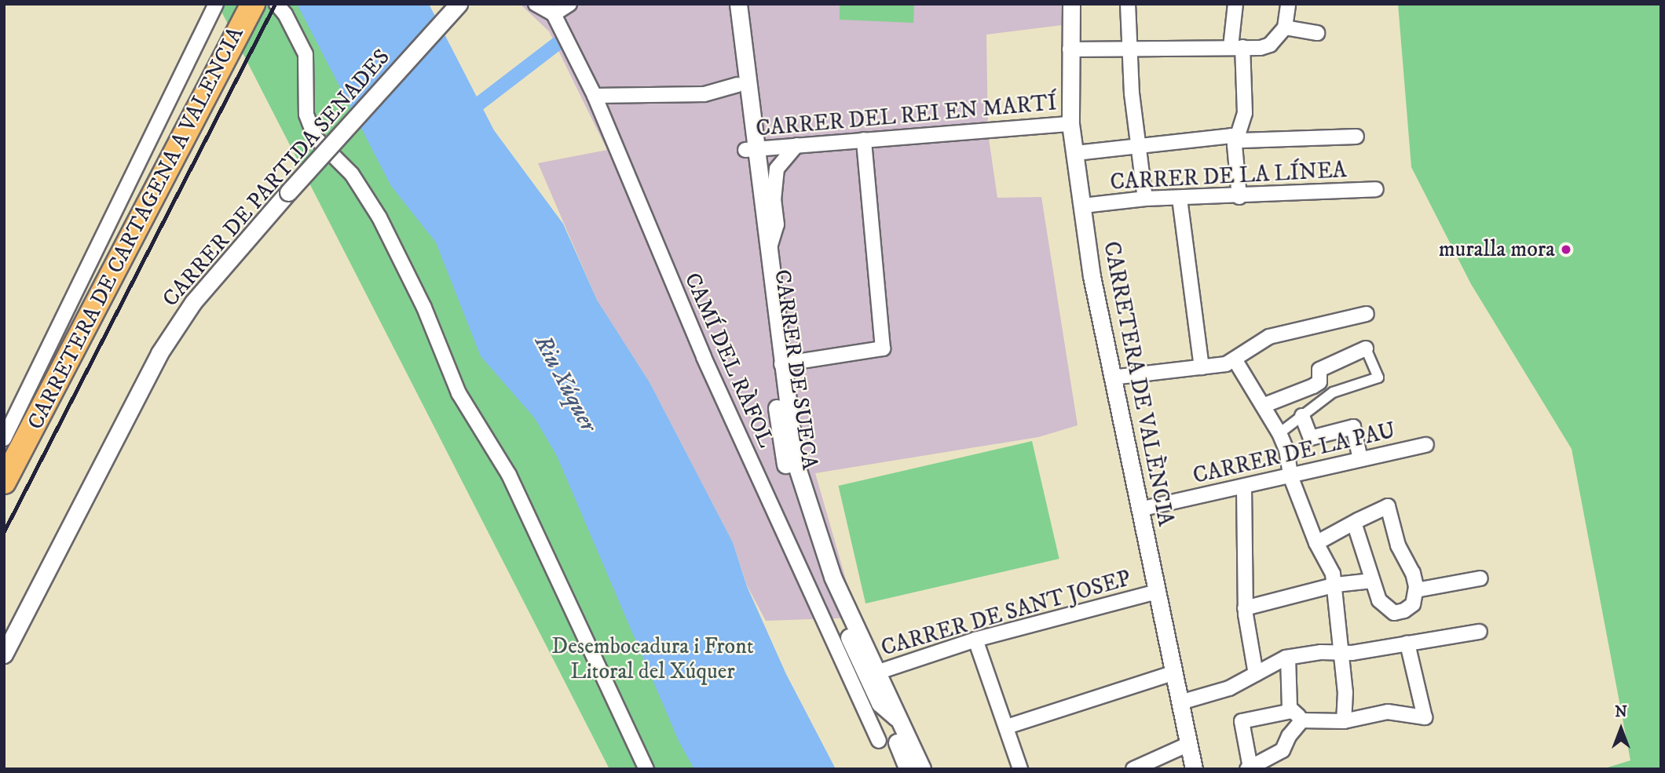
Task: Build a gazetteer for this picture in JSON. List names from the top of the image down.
{
  "streets": {
    "highway": ["CARRETERA DE CARTAGENA A VALENCIA"],
    "street": [
      "CARRER DEL REI EN MARTÍ",
      "CARRER DE LA LÍNEA",
      "CARRER DE PARTIDA SENADES",
      "CAMÍ DEL RÀFOL",
      "CARRER DE SUECA",
      "CARRETERA DE VALÈNCIA",
      "CARRER DE LA PAU",
      "CARRER DE SANT JOSEP"
    ]
  },
  "crossings": [
    ["CARRER DEL REI EN MARTÍ", "CARRER DE SUECA"],
    ["CARRER DEL REI EN MARTÍ", "CARRETERA DE VALÈNCIA"],
    ["CARRER DE LA LÍNEA", "CARRETERA DE VALÈNCIA"],
    ["CARRER DE SUECA", "CARRER DE SANT JOSEP"],
    ["CARRETERA DE VALÈNCIA", "CARRER DE LA PAU"],
    ["CARRETERA DE VALÈNCIA", "CARRER DE SANT JOSEP"]
  ],
  "water": ["Riu Xúquer"],
  "parks": ["Desembocadura i Front Litoral del Xúquer"],
  "places": ["muralla mora"],
  "north": "top"
}
